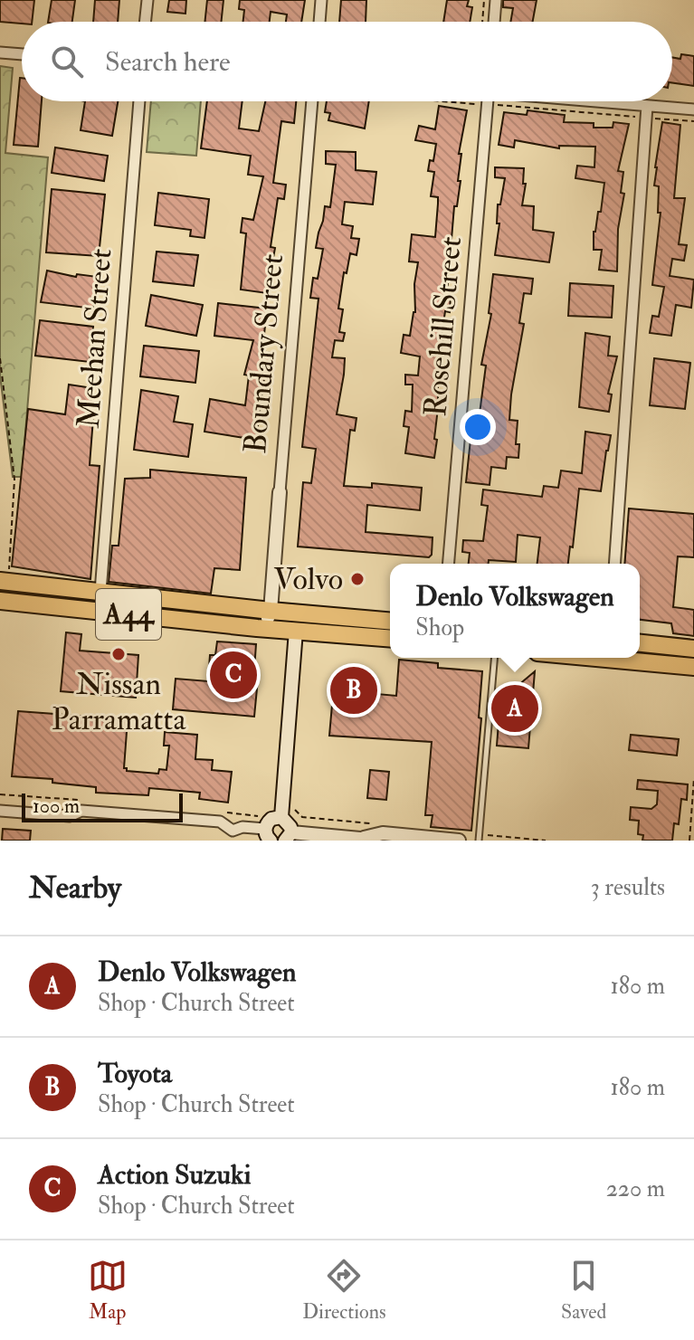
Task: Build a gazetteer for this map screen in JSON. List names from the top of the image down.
{
  "streets": {
    "highway": ["A44"],
    "street": ["Rosehill Street", "Meehan Street", "Boundary Street"]
  },
  "crossings": [
    ["Meehan Street", "A44"],
    ["Boundary Street", "A44"]
  ],
  "places": ["Volvo", "Nissan Parramatta"],
  "scale_bar": "100 m",
  "page": {
    "search": "Search here",
    "popup": ["Denlo Volkswagen", "Shop"],
    "pins": ["C", "B", "A"],
    "scale": "100 m",
    "heading": ["Nearby", "3 results"],
    "list": [
      {
        "mark": "A",
        "name": "Denlo Volkswagen",
        "note": "Shop · Church Street",
        "value": "180 m"
      },
      {
        "mark": "B",
        "name": "Toyota",
        "note": "Shop · Church Street",
        "value": "180 m"
      },
      {
        "mark": "C",
        "name": "Action Suzuki",
        "note": "Shop · Church Street",
        "value": "220 m"
      }
    ],
    "nav": ["Map", "Directions", "Saved"]
  }
}
